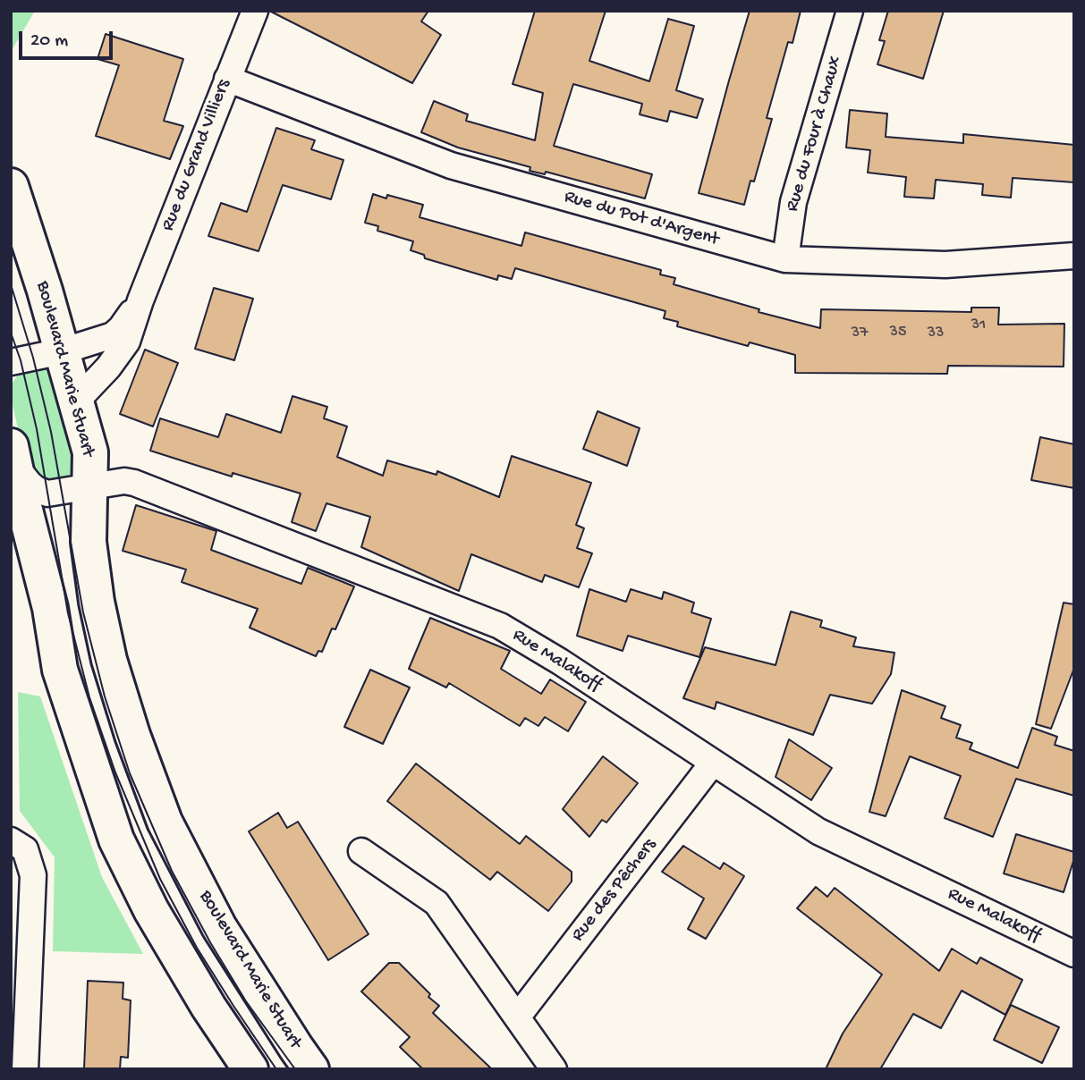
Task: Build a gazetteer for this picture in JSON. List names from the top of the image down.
{
  "streets": {
    "main road": ["Boulevard Marie Stuart"],
    "street": [
      "Rue du Four à Chaux",
      "Rue du Grand Villiers",
      "Rue du Pot d'Argent",
      "Rue Malakoff",
      "Rue des Pêchers"
    ]
  },
  "crossings": [
    ["Rue du Four à Chaux", "Rue du Pot d'Argent"],
    ["Rue du Grand Villiers", "Rue du Pot d'Argent"],
    ["Rue du Grand Villiers", "Boulevard Marie Stuart"],
    ["Boulevard Marie Stuart", "Rue Malakoff"],
    ["Rue Malakoff", "Rue des Pêchers"]
  ],
  "house_numbers": [
    "31",
    "35",
    "37",
    "33"
  ],
  "scale_bar": "20 m"
}
